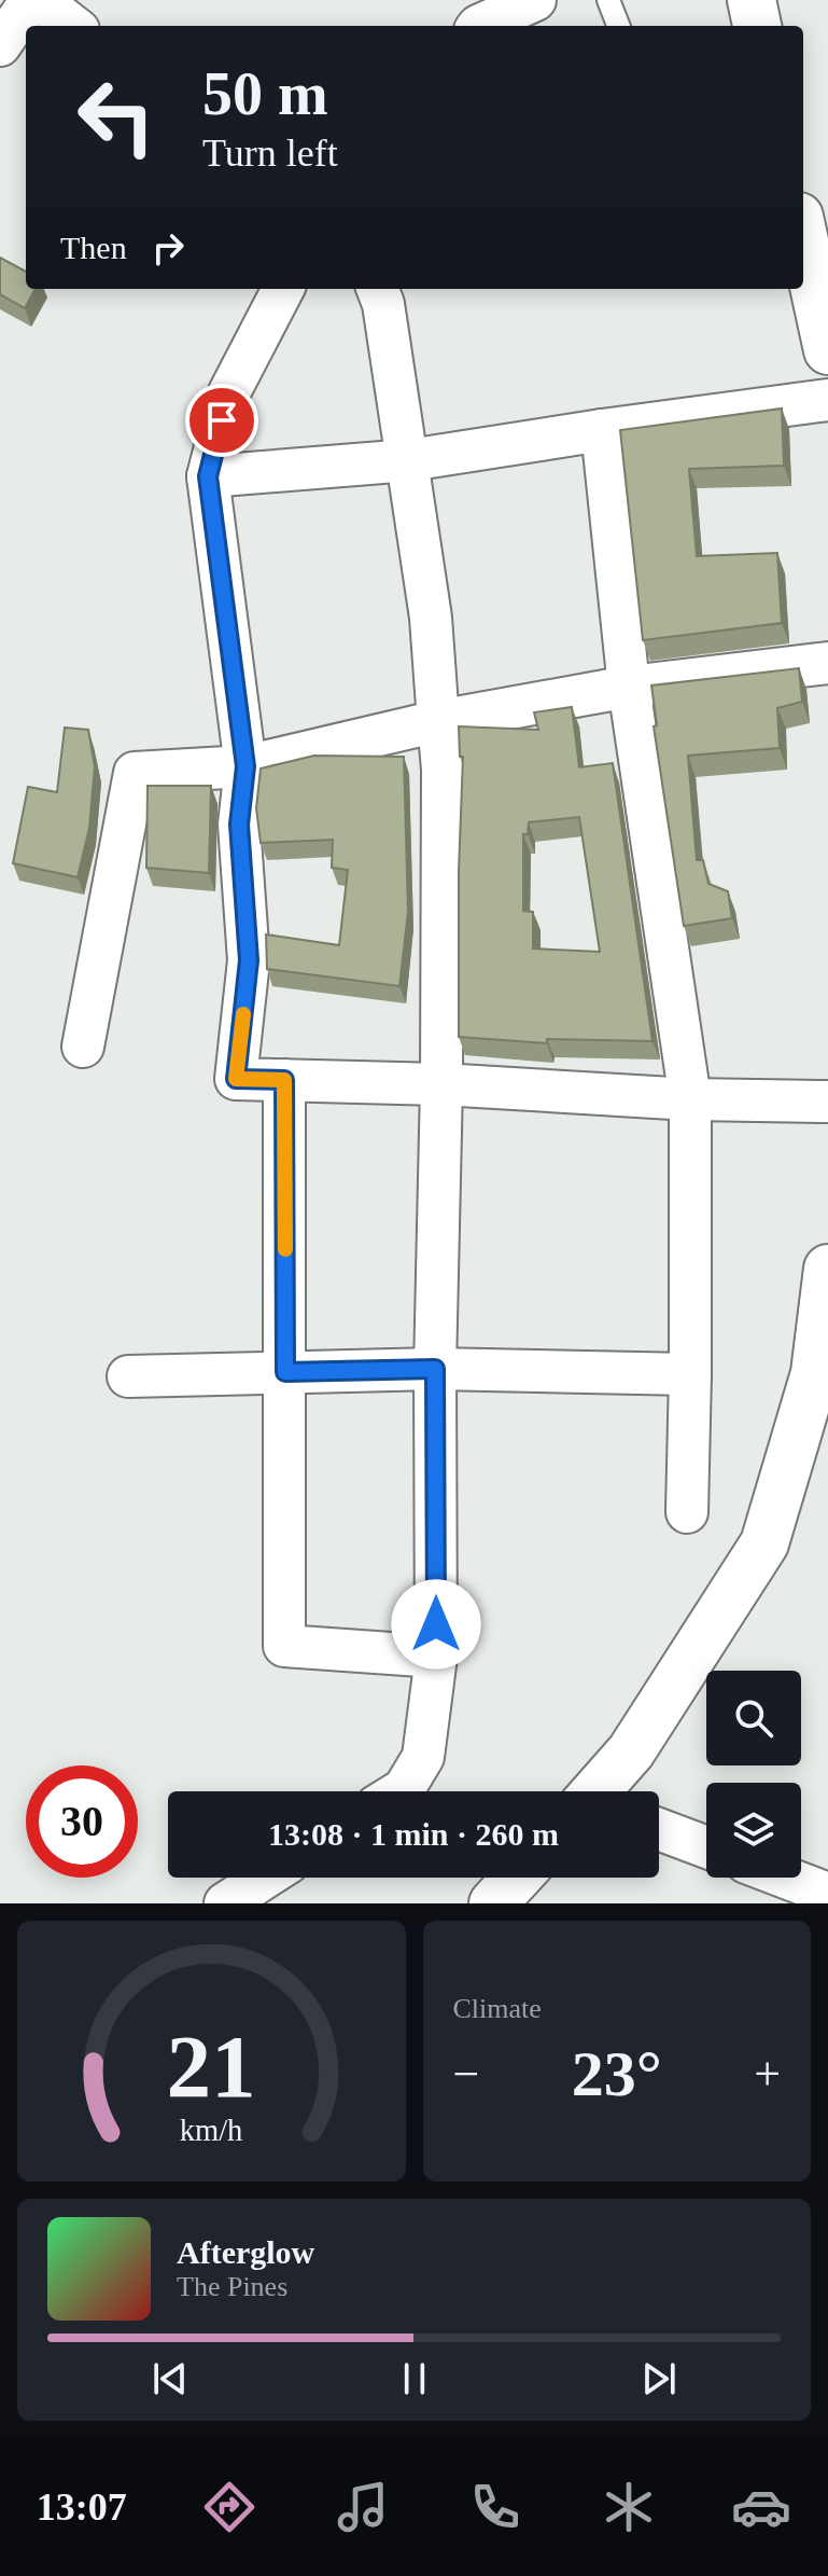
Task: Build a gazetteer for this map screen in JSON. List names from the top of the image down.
{
  "page": {
    "turn": ["50 m", "Turn left"],
    "then": "Then",
    "limit": "30",
    "trip": "13:08 · 1 min · 260 m",
    "tile": "Climate",
    "heat": ["−", "23°", "+"],
    "song": ["Afterglow", "The Pines"],
    "tabs": "13:07",
    "gauge": ["21", "km/h"]
  }
}
